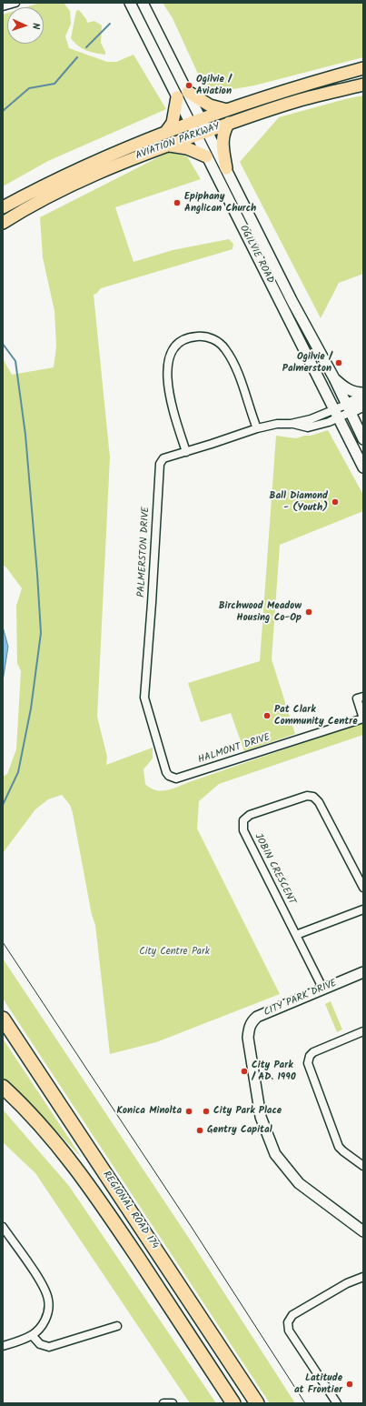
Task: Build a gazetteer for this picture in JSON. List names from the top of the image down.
{
  "streets": {
    "highway": ["REGIONAL ROAD 174"],
    "main road": ["AVIATION PARKWAY", "OGILVIE ROAD", "CITY PARK DRIVE"],
    "street": ["PALMERSTON DRIVE", "HALMONT DRIVE", "JOBIN CRESCENT"]
  },
  "crossings": [
    ["AVIATION PARKWAY", "OGILVIE ROAD"],
    ["OGILVIE ROAD", "PALMERSTON DRIVE"],
    ["PALMERSTON DRIVE", "HALMONT DRIVE"],
    ["JOBIN CRESCENT", "CITY PARK DRIVE"]
  ],
  "parks": ["City Centre Park"],
  "places": [
    "Ogilvie / Aviation",
    "Epiphany Anglican Church",
    "Ogilvie / Palmerston",
    "Ball Diamond - (Youth)",
    "Birchwood Meadow Housing Co-Op",
    "Pat Clark Community Centre",
    "City Park / AD. 1990",
    "Konica Minolta",
    "City Park Place",
    "Gentry Capital",
    "Latitude at Frontier"
  ],
  "north": "right"
}
